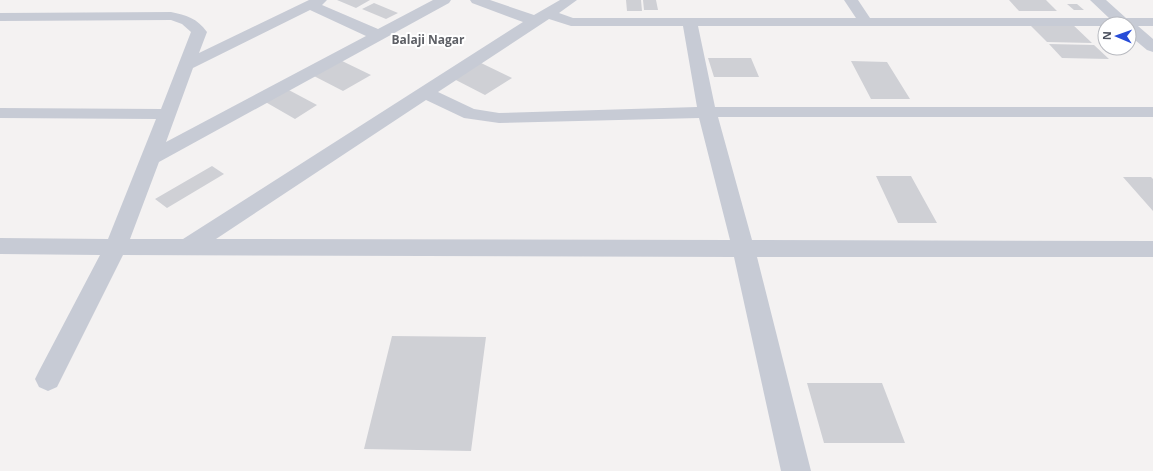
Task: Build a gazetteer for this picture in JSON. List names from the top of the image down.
{
  "districts": ["Balaji Nagar"],
  "north": "left"
}
